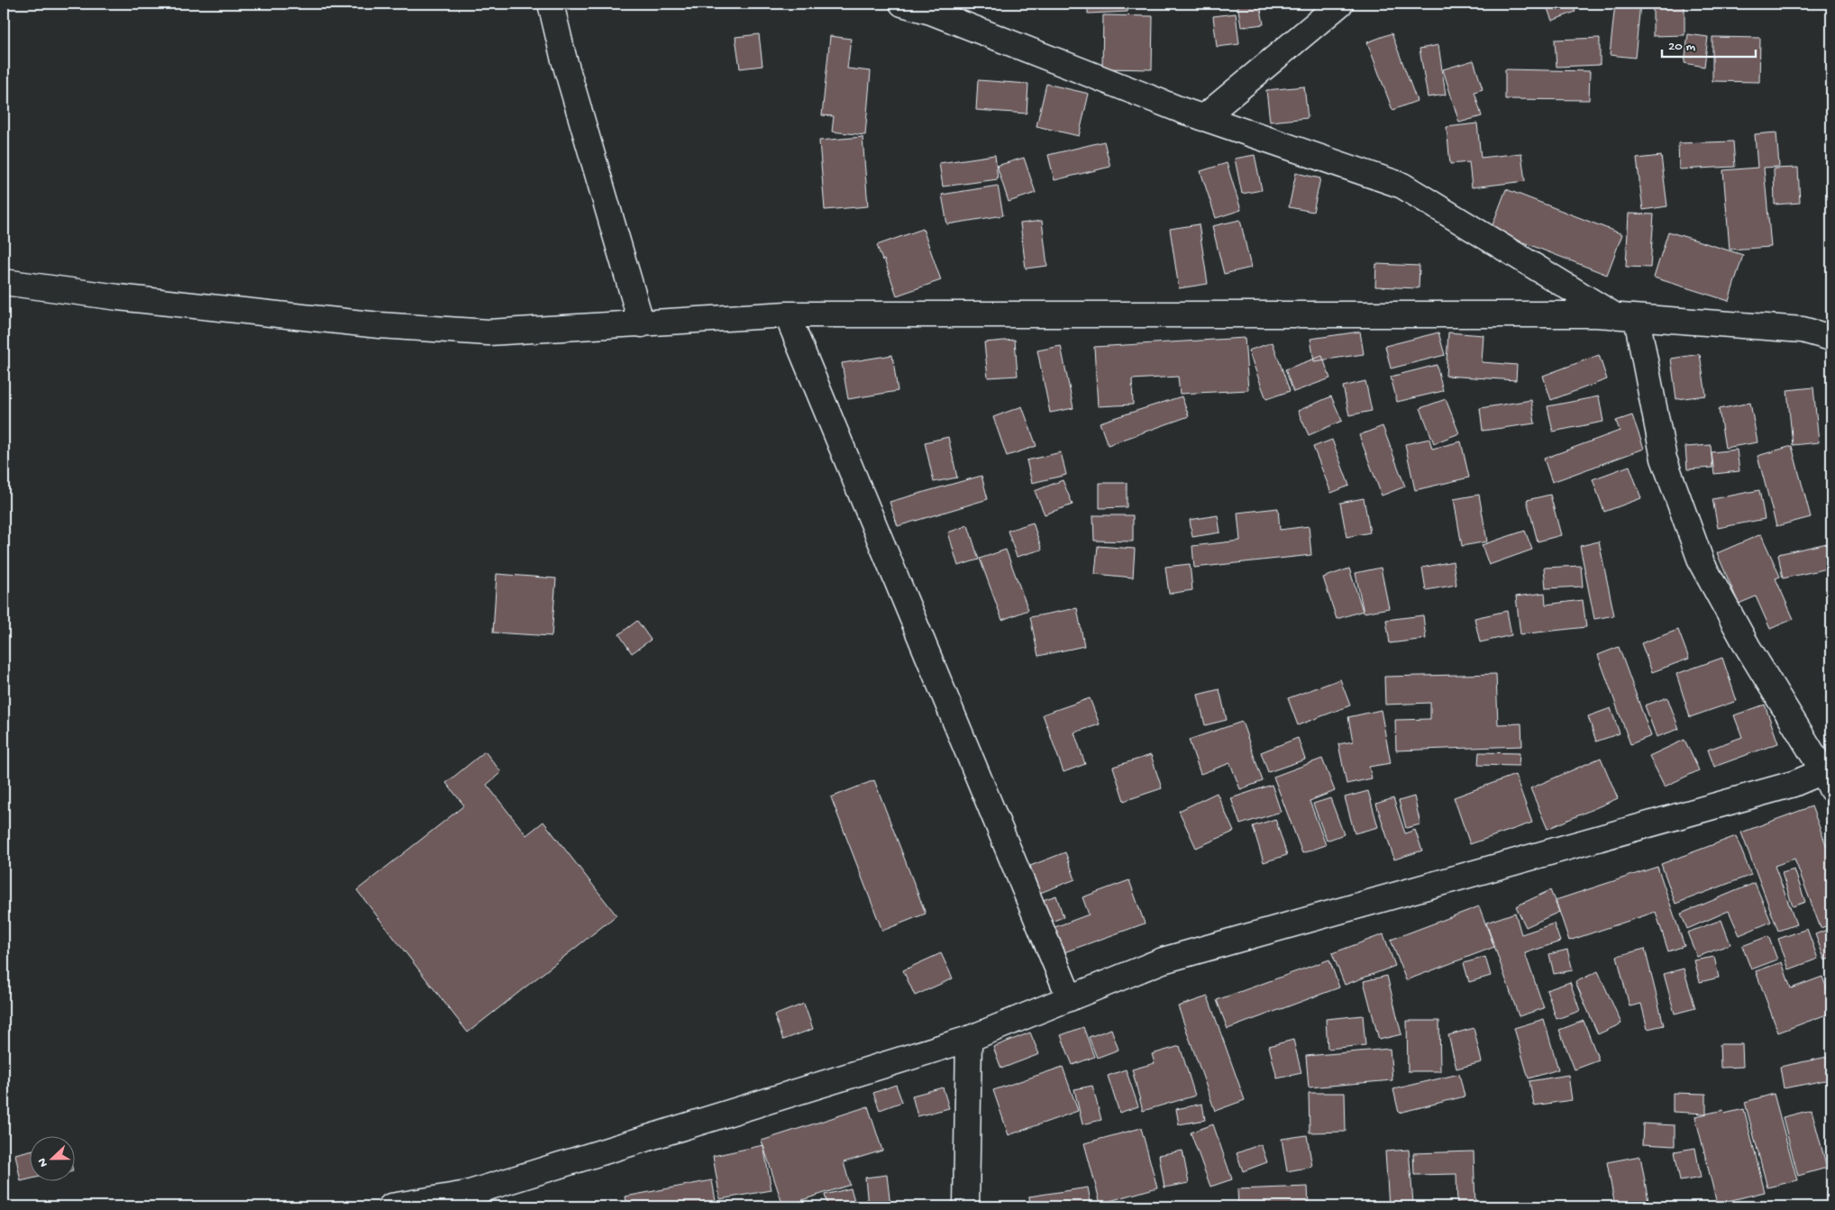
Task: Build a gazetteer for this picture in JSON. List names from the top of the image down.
{
  "scale_bar": "20 m",
  "north": "left"
}
